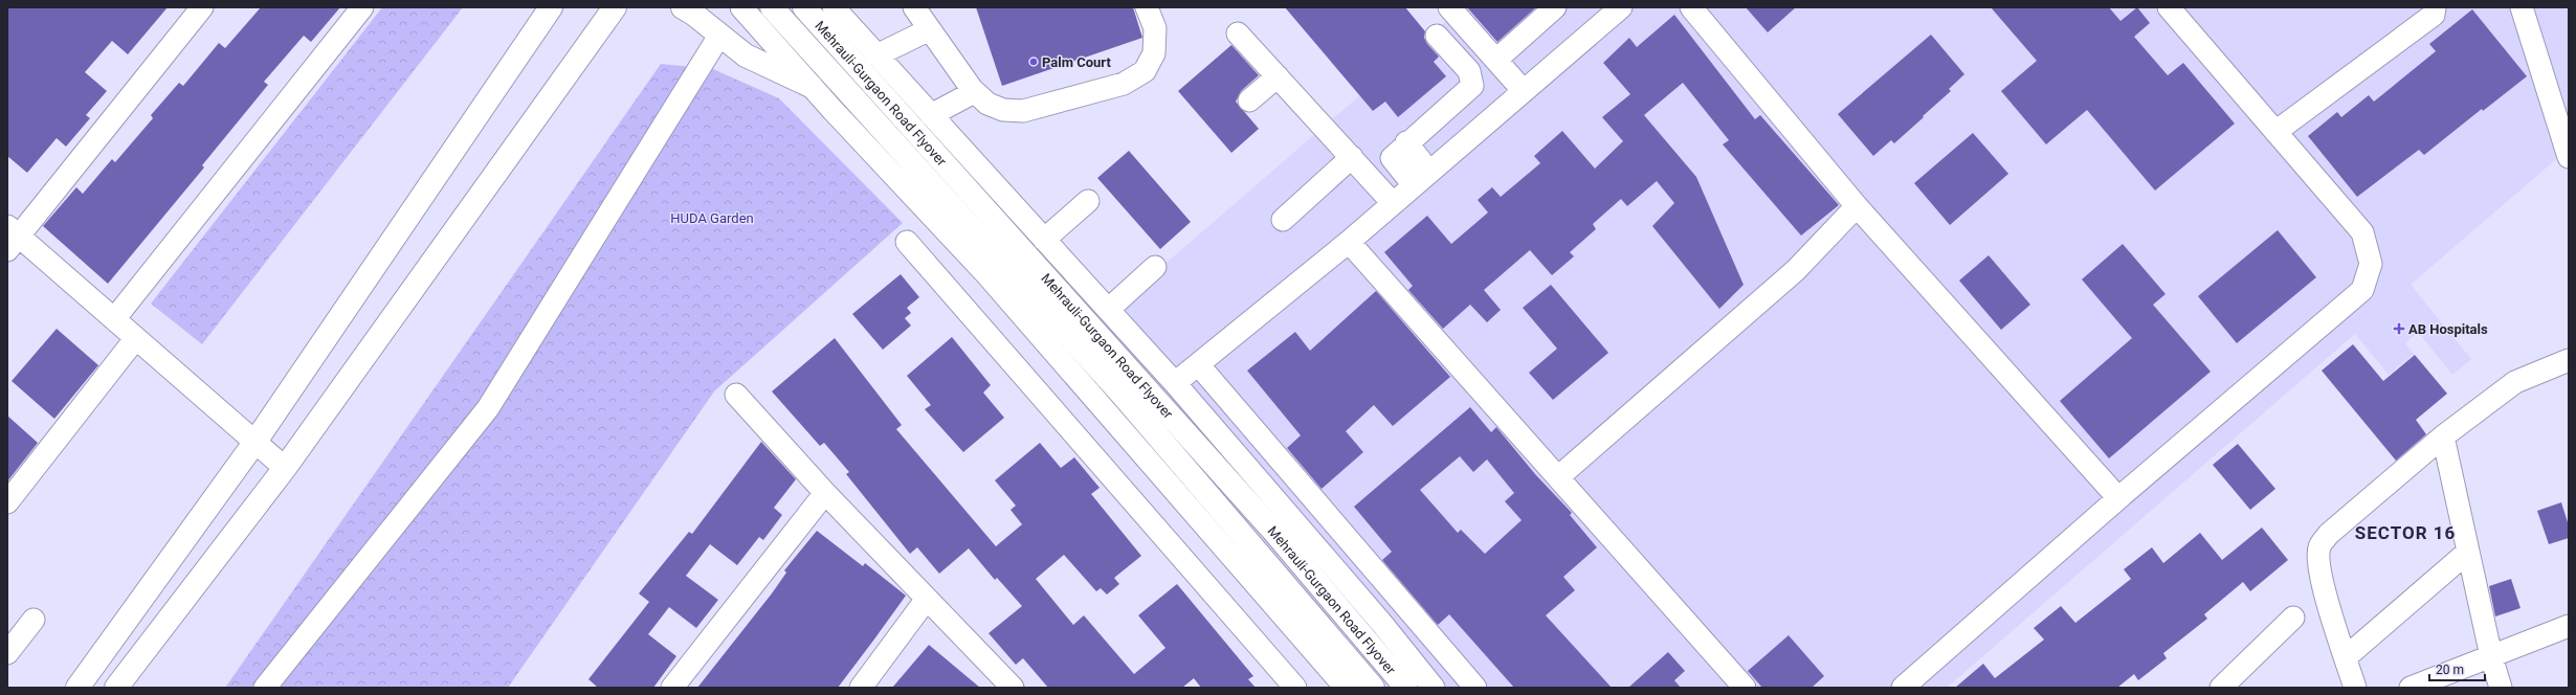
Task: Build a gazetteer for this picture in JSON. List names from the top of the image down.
{
  "streets": {
    "main road": ["Mehrauli-Gurgaon Road Flyover"]
  },
  "districts": ["SECTOR 16"],
  "parks": ["HUDA Garden"],
  "places": {
    "other": ["Palm Court"],
    "health": ["AB Hospitals"]
  },
  "scale_bar": "20 m"
}
